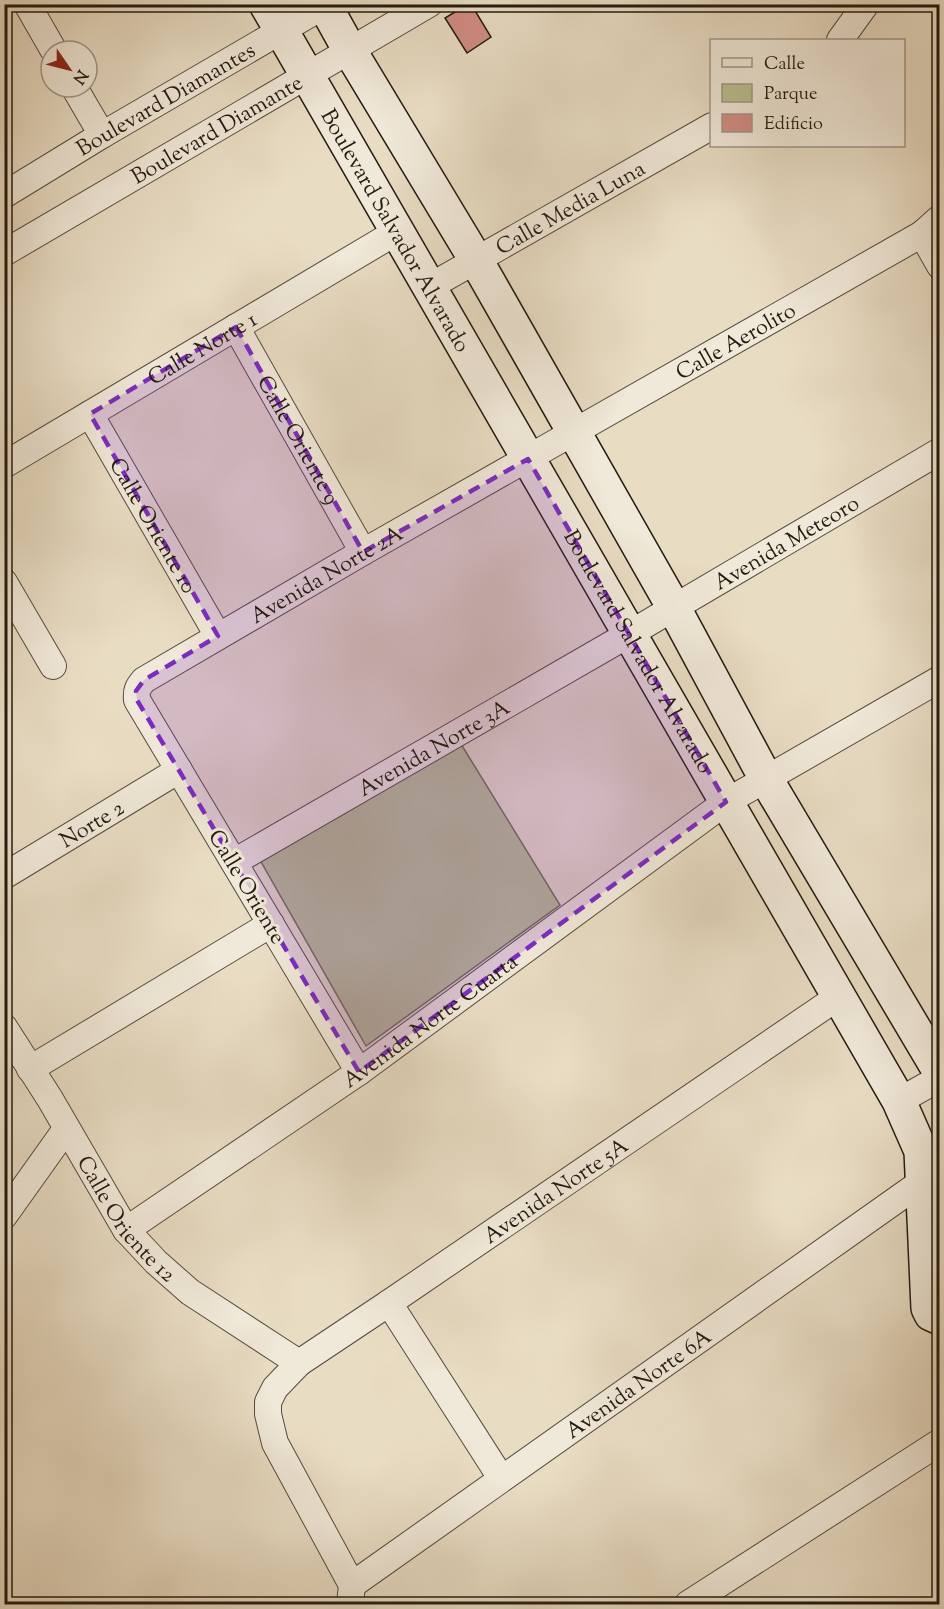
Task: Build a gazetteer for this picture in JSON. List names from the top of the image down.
{
  "streets": {
    "street": [
      "Boulevard Diamantes",
      "Boulevard Diamante",
      "Calle Media Luna",
      "Boulevard Salvador Alvarado",
      "Calle Aerolito",
      "Calle Norte 1",
      "Calle Oriente 9",
      "Calle Oriente 10",
      "Avenida Meteoro",
      "Avenida Norte 2A",
      "Avenida Norte 3A",
      "Norte 2",
      "Calle Oriente",
      "Avenida Norte Cuarta",
      "Avenida Norte 5A",
      "Calle Oriente 12",
      "Avenida Norte 6A"
    ]
  },
  "crossings": [
    ["Boulevard Diamantes", "Boulevard Salvador Alvarado"],
    ["Boulevard Diamante", "Boulevard Salvador Alvarado"],
    ["Calle Media Luna", "Boulevard Salvador Alvarado"],
    ["Boulevard Salvador Alvarado", "Calle Aerolito"],
    ["Boulevard Salvador Alvarado", "Calle Norte 1"],
    ["Boulevard Salvador Alvarado", "Avenida Meteoro"],
    ["Boulevard Salvador Alvarado", "Avenida Norte 2A"],
    ["Boulevard Salvador Alvarado", "Avenida Norte 3A"],
    ["Boulevard Salvador Alvarado", "Avenida Norte Cuarta"],
    ["Boulevard Salvador Alvarado", "Avenida Norte 5A"],
    ["Boulevard Salvador Alvarado", "Avenida Norte 6A"],
    ["Calle Aerolito", "Avenida Norte 2A"],
    ["Calle Norte 1", "Calle Oriente 9"],
    ["Calle Norte 1", "Calle Oriente 10"],
    ["Calle Oriente 9", "Avenida Norte 2A"],
    ["Calle Oriente 10", "Avenida Norte 2A"],
    ["Avenida Meteoro", "Avenida Norte 3A"],
    ["Avenida Norte 2A", "Calle Oriente"],
    ["Avenida Norte 3A", "Calle Oriente"],
    ["Norte 2", "Calle Oriente"],
    ["Calle Oriente", "Avenida Norte Cuarta"],
    ["Avenida Norte Cuarta", "Calle Oriente 12"],
    ["Avenida Norte 5A", "Calle Oriente 12"],
    ["Avenida Norte 5A", "Avenida Norte 6A"]
  ],
  "legend": ["Calle", "Parque", "Edificio"],
  "north": "bottom right"
}
